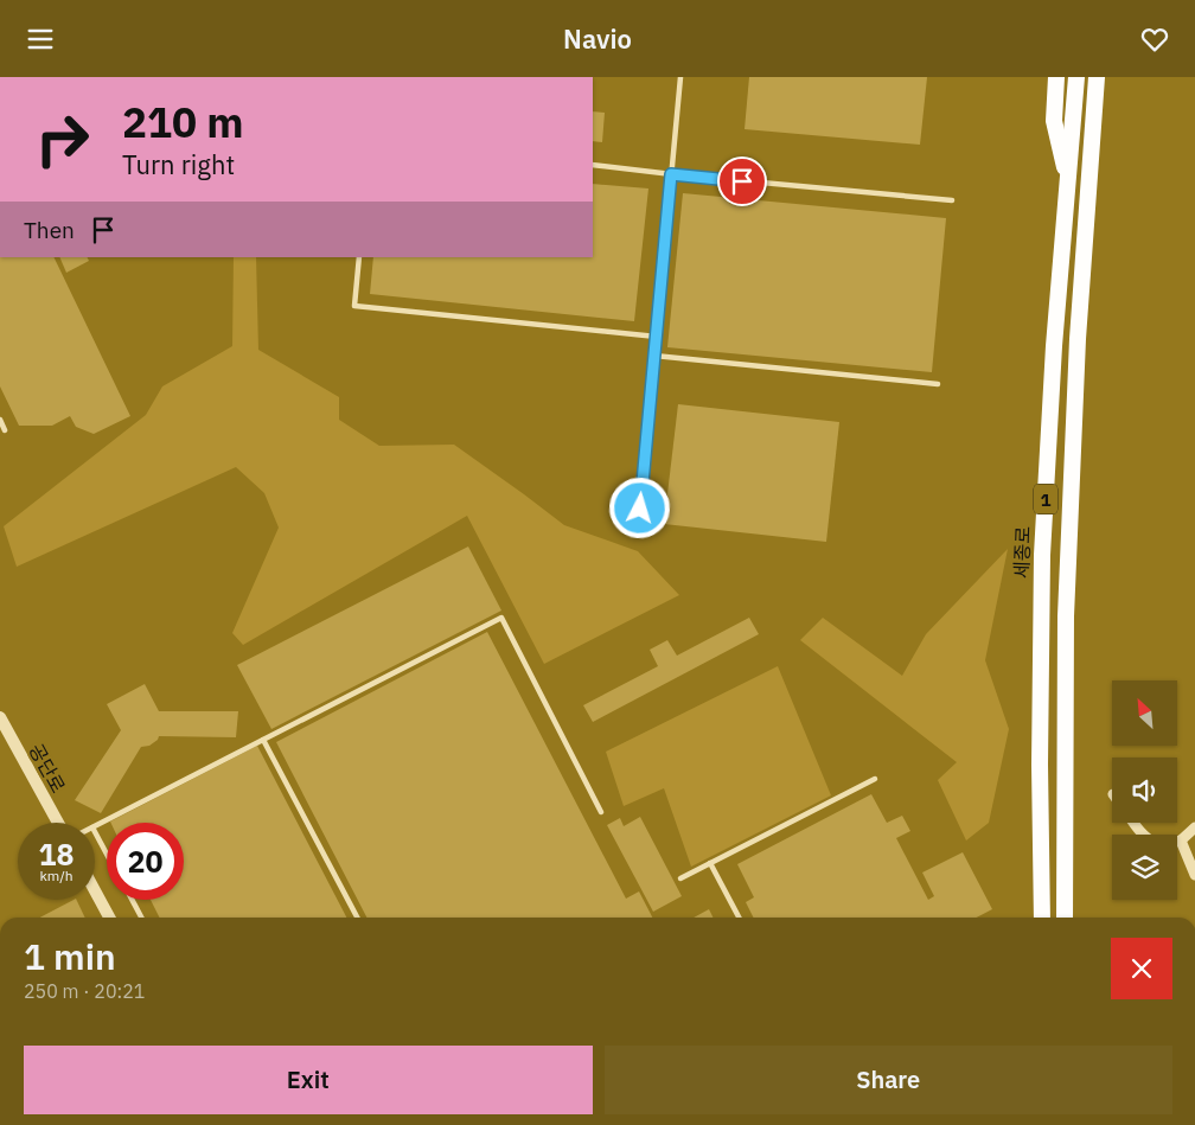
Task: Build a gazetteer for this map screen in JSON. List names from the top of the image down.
{
  "streets": {
    "highway": ["1", "세종로"],
    "street": ["공단로"]
  },
  "north": "top left",
  "page": {
    "header": "Navio",
    "turn": ["210 m", "Turn right"],
    "then": "Then",
    "speed": "18 km/h",
    "limit": "20",
    "heading": ["1 min", "250 m · 20:21"],
    "buttons": ["Exit", "Share"]
  }
}
